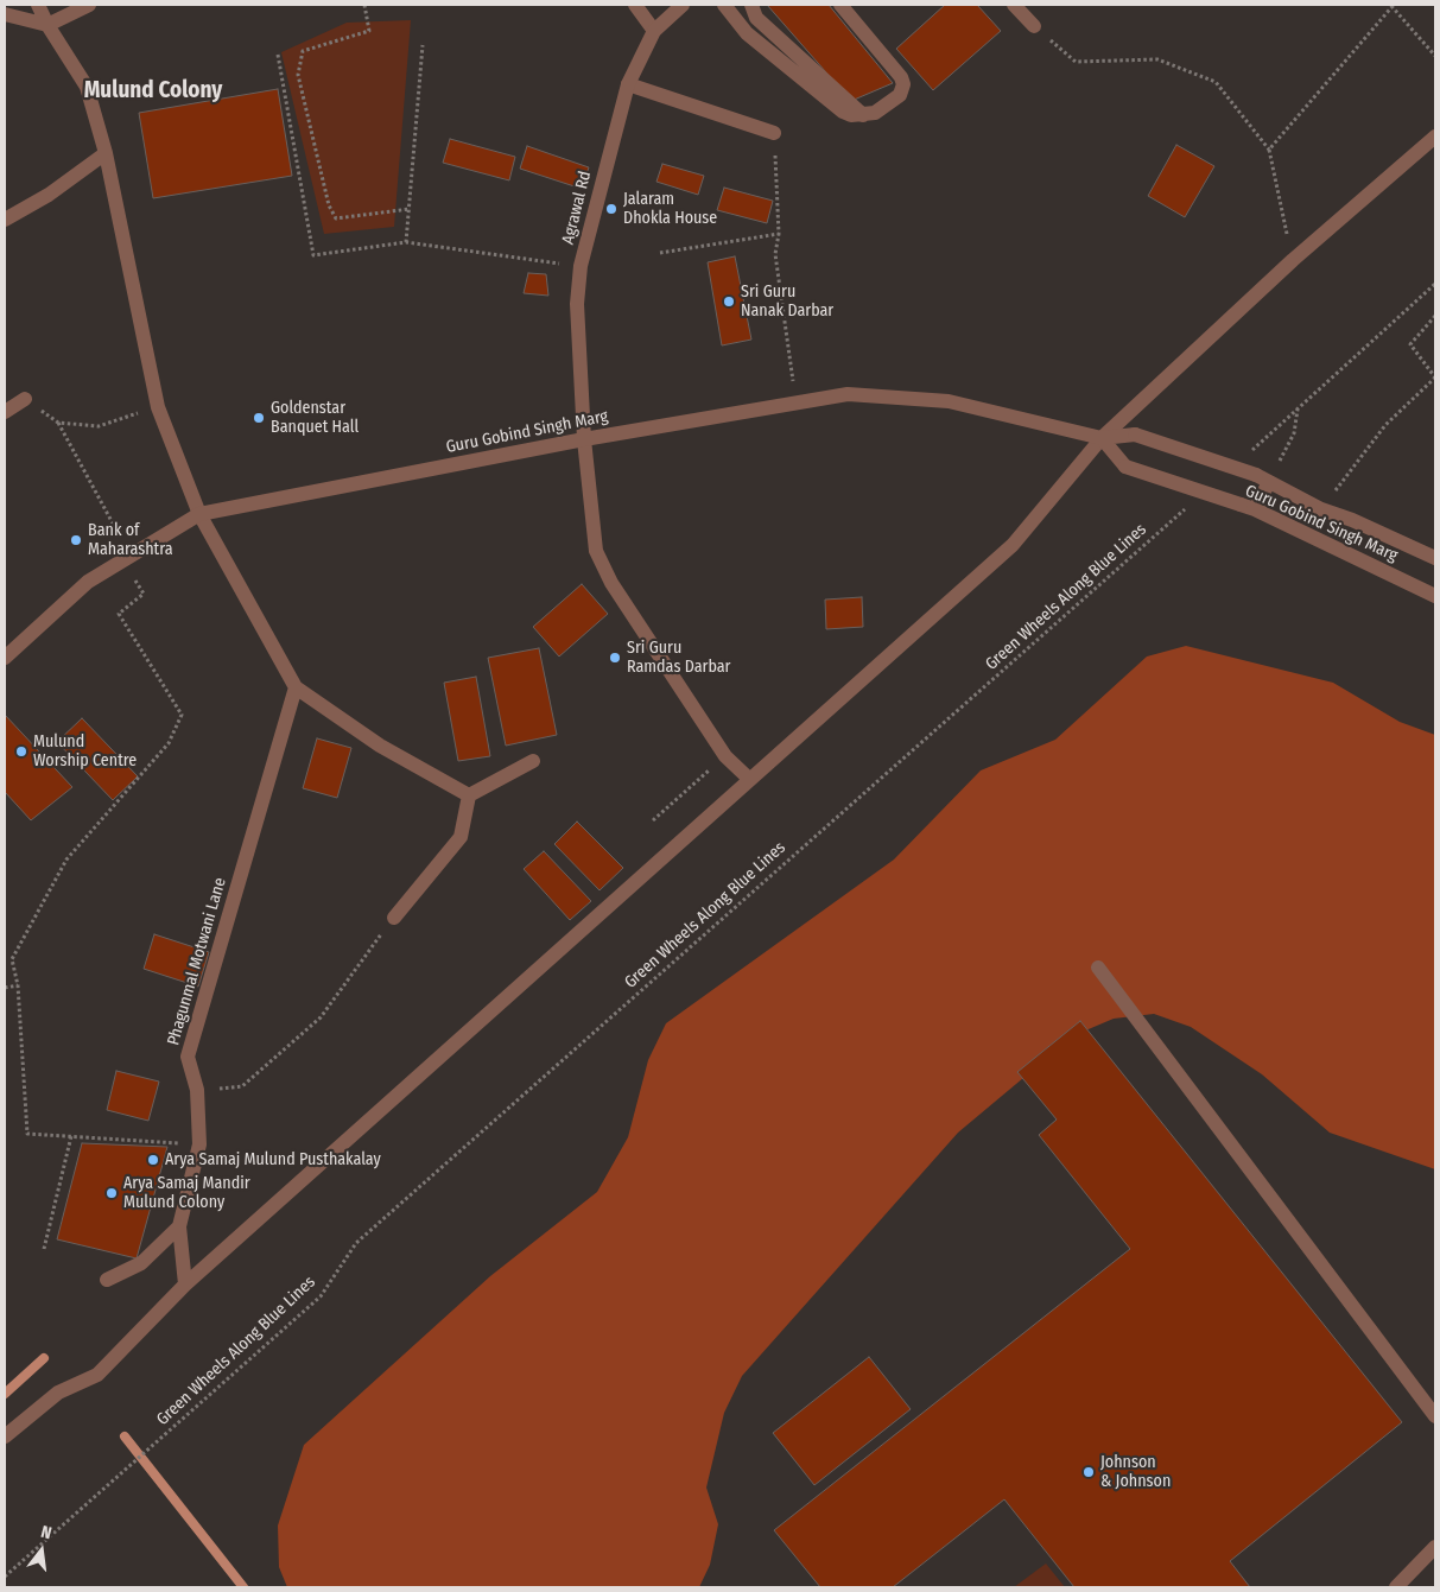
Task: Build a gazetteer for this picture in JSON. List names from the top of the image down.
{
  "streets": {
    "street": ["Agrawal Rd", "Guru Gobind Singh Marg", "Phagunmal Motwani Lane"],
    "path": ["Green Wheels Along Blue Lines"]
  },
  "crossings": [
    ["Agrawal Rd", "Guru Gobind Singh Marg"]
  ],
  "districts": ["Mulund Colony"],
  "places": [
    "Jalaram Dhokla House",
    "Sri Guru Nanak Darbar",
    "Goldenstar Banquet Hall",
    "Bank of Maharashtra",
    "Sri Guru Ramdas Darbar",
    "Mulund Worship Centre",
    "Arya Samaj Mulund Pusthakalay",
    "Arya Samaj Mandir Mulund Colony",
    "Johnson & Johnson"
  ],
  "north": "top"
}
